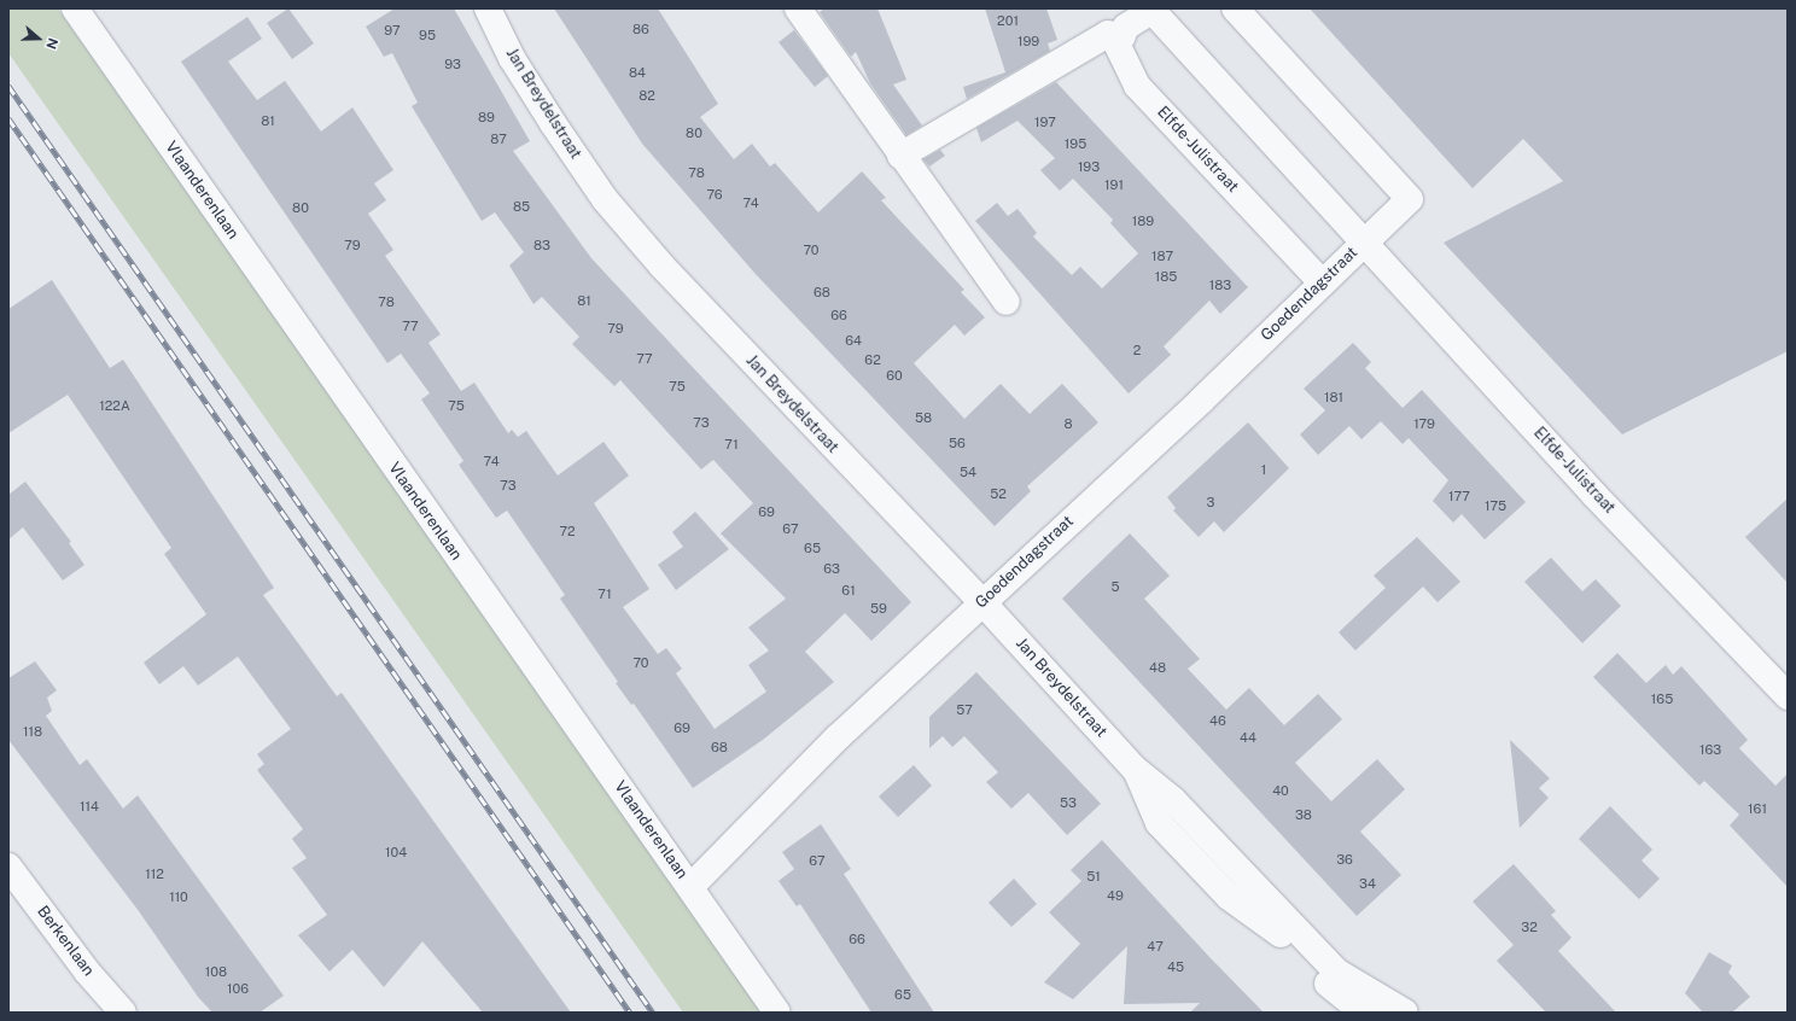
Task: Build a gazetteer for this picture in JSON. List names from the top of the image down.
{
  "streets": {
    "street": [
      "Jan Breydelstraat",
      "Elfde-Julistraat",
      "Vlaanderenlaan",
      "Goedendagstraat",
      "Berkenlaan"
    ]
  },
  "crossings": [
    ["Jan Breydelstraat", "Goedendagstraat"],
    ["Elfde-Julistraat", "Goedendagstraat"],
    ["Vlaanderenlaan", "Goedendagstraat"]
  ],
  "house_numbers": [
    "201",
    "86",
    "97",
    "95",
    "199",
    "93",
    "84",
    "82",
    "89",
    "81",
    "197",
    "80",
    "87",
    "195",
    "193",
    "78",
    "191",
    "76",
    "74",
    "85",
    "80",
    "189",
    "79",
    "83",
    "70",
    "187",
    "185",
    "183",
    "68",
    "81",
    "78",
    "66",
    "77",
    "79",
    "64",
    "2",
    "77",
    "62",
    "60",
    "75",
    "181",
    "122A",
    "75",
    "58",
    "73",
    "8",
    "179",
    "56",
    "71",
    "74",
    "1",
    "54",
    "73",
    "52",
    "177",
    "3",
    "175",
    "69",
    "67",
    "72",
    "65",
    "63",
    "5",
    "61",
    "71",
    "59",
    "70",
    "48",
    "165",
    "57",
    "46",
    "69",
    "118",
    "44",
    "68",
    "163",
    "40",
    "53",
    "114",
    "161",
    "38",
    "104",
    "36",
    "67",
    "112",
    "51",
    "34",
    "49",
    "110",
    "32",
    "66",
    "47",
    "45",
    "108",
    "106",
    "65"
  ],
  "north": "right"
}
